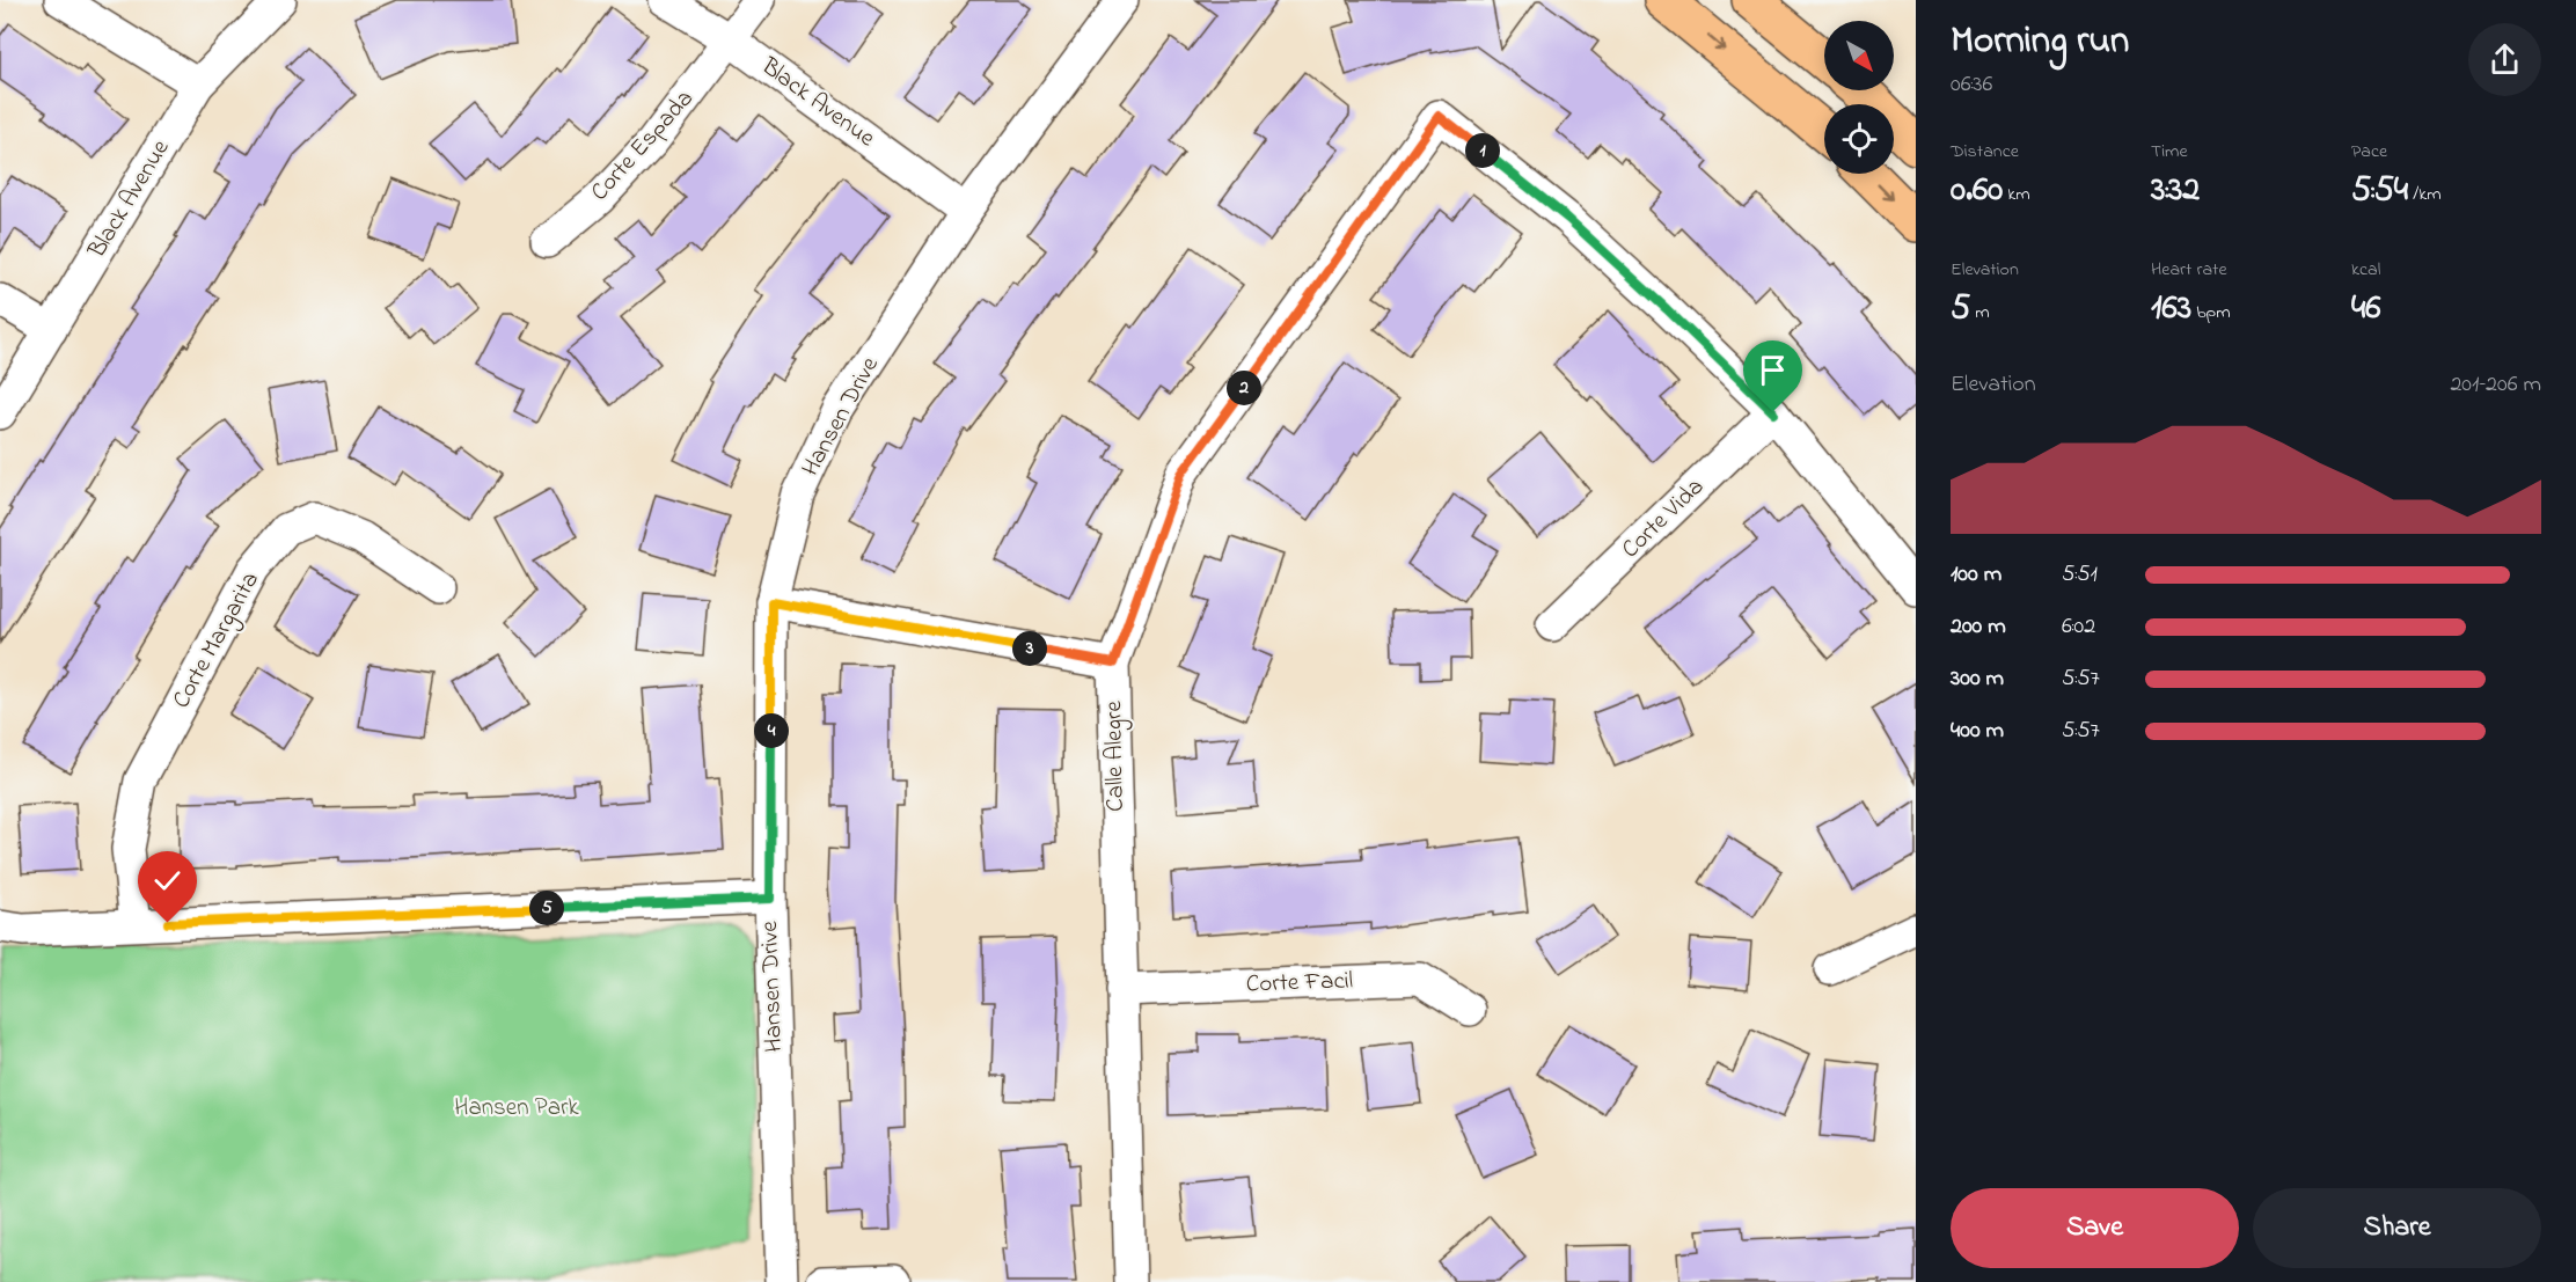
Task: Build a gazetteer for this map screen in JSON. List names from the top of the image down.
{
  "streets": {
    "street": [
      "Black Avenue",
      "Corte Espada",
      "Hansen Drive",
      "Corte Vida",
      "Corte Margarita",
      "Calle Alegre",
      "Corte Facil"
    ]
  },
  "crossings": [
    ["Black Avenue", "Corte Espada"],
    ["Black Avenue", "Hansen Drive"],
    ["Corte Vida", "Calle Alegre"],
    ["Calle Alegre", "Corte Facil"]
  ],
  "parks": ["Hansen Park"],
  "north": "bottom right",
  "page": {
    "heading": ["Morning run", "06:36"],
    "stats": [
      ["Distance", "0.60 km"],
      ["Time", "3:32"],
      ["Pace", "5:54 /km"],
      ["Elevation", "5 m"],
      ["Heart rate", "163 bpm"],
      ["kcal", "46"]
    ],
    "pins": [
      "1",
      "2",
      "3",
      "4",
      "5"
    ],
    "chart": ["Elevation", "201–206 m"],
    "list": [
      {
        "name": "100 m",
        "note": "5:51"
      },
      {
        "name": "200 m",
        "note": "6:02"
      },
      {
        "name": "300 m",
        "note": "5:57"
      },
      {
        "name": "400 m",
        "note": "5:57"
      }
    ],
    "buttons": ["Save", "Share"]
  }
}
